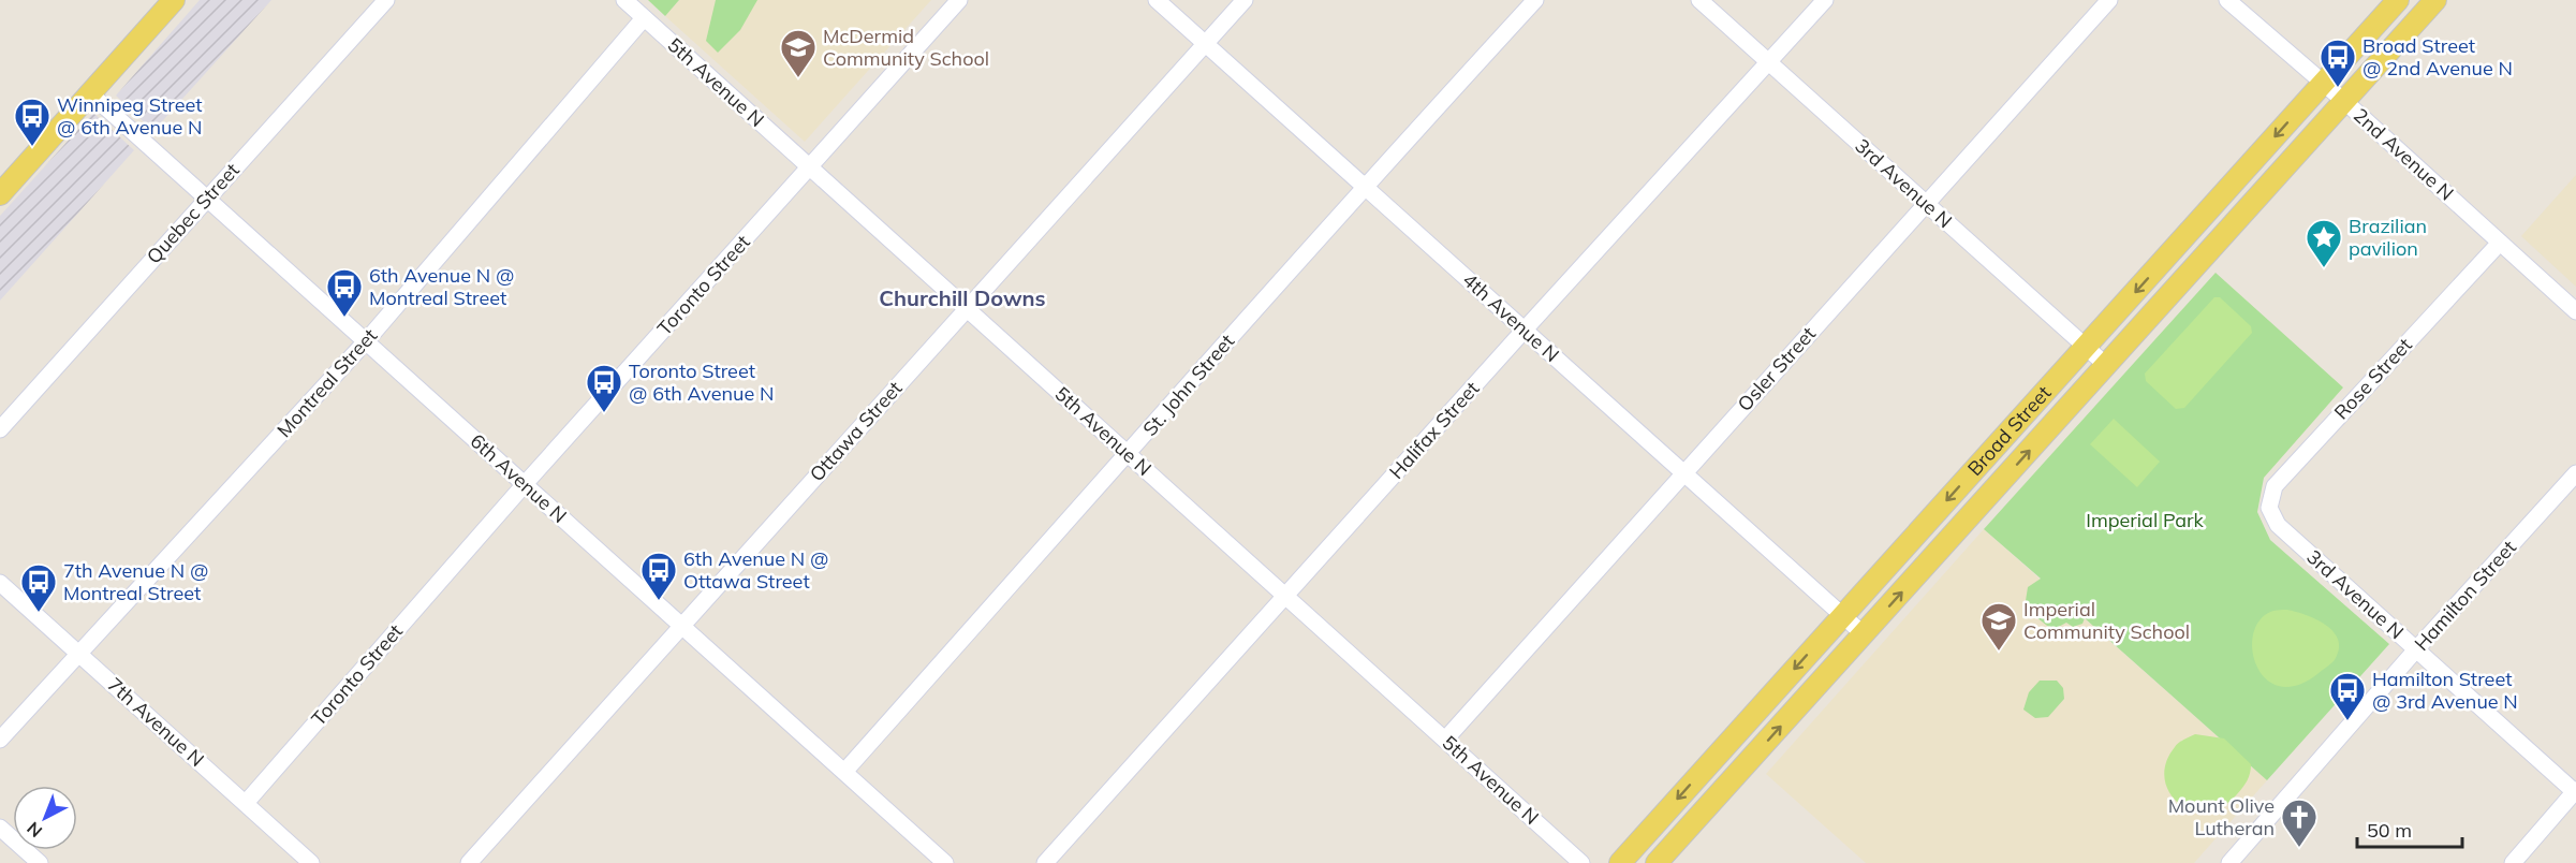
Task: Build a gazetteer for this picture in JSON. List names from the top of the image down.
{
  "streets": {
    "main road": ["Broad Street"],
    "street": [
      "5th Avenue N",
      "2nd Avenue N",
      "3rd Avenue N",
      "Quebec Street",
      "Toronto Street",
      "4th Avenue N",
      "Osler Street",
      "Rose Street",
      "Montreal Street",
      "St. John Street",
      "Halifax Street",
      "Ottawa Street",
      "6th Avenue N",
      "Hamilton Street",
      "7th Avenue N"
    ]
  },
  "crossings": [
    ["5th Avenue N", "Toronto Street"],
    ["5th Avenue N", "Osler Street"],
    ["5th Avenue N", "Montreal Street"],
    ["5th Avenue N", "St. John Street"],
    ["5th Avenue N", "Halifax Street"],
    ["5th Avenue N", "Ottawa Street"],
    ["2nd Avenue N", "Rose Street"],
    ["2nd Avenue N", "Broad Street"],
    ["3rd Avenue N", "Osler Street"],
    ["3rd Avenue N", "Rose Street"],
    ["3rd Avenue N", "Halifax Street"],
    ["3rd Avenue N", "Broad Street"],
    ["3rd Avenue N", "Hamilton Street"],
    ["Quebec Street", "6th Avenue N"],
    ["Toronto Street", "6th Avenue N"],
    ["Toronto Street", "7th Avenue N"],
    ["4th Avenue N", "Osler Street"],
    ["4th Avenue N", "St. John Street"],
    ["4th Avenue N", "Halifax Street"],
    ["4th Avenue N", "Ottawa Street"],
    ["4th Avenue N", "Broad Street"],
    ["Montreal Street", "6th Avenue N"],
    ["Montreal Street", "7th Avenue N"],
    ["St. John Street", "6th Avenue N"],
    ["Ottawa Street", "6th Avenue N"]
  ],
  "districts": ["Churchill Downs"],
  "parks": ["Imperial Park"],
  "places": {
    "school or university": ["McDermid Community School", "Imperial Community School"],
    "bus stop": [
      "Broad Street @ 2nd Avenue N",
      "Winnipeg Street @ 6th Avenue N",
      "6th Avenue N @ Montreal Street",
      "Toronto Street @ 6th Avenue N",
      "6th Avenue N @ Ottawa Street",
      "7th Avenue N @ Montreal Street",
      "Hamilton Street @ 3rd Avenue N"
    ],
    "place": ["Brazilian pavilion"],
    "church": ["Mount Olive Lutheran"]
  },
  "scale_bar": "50 m",
  "north": "bottom left"
}
